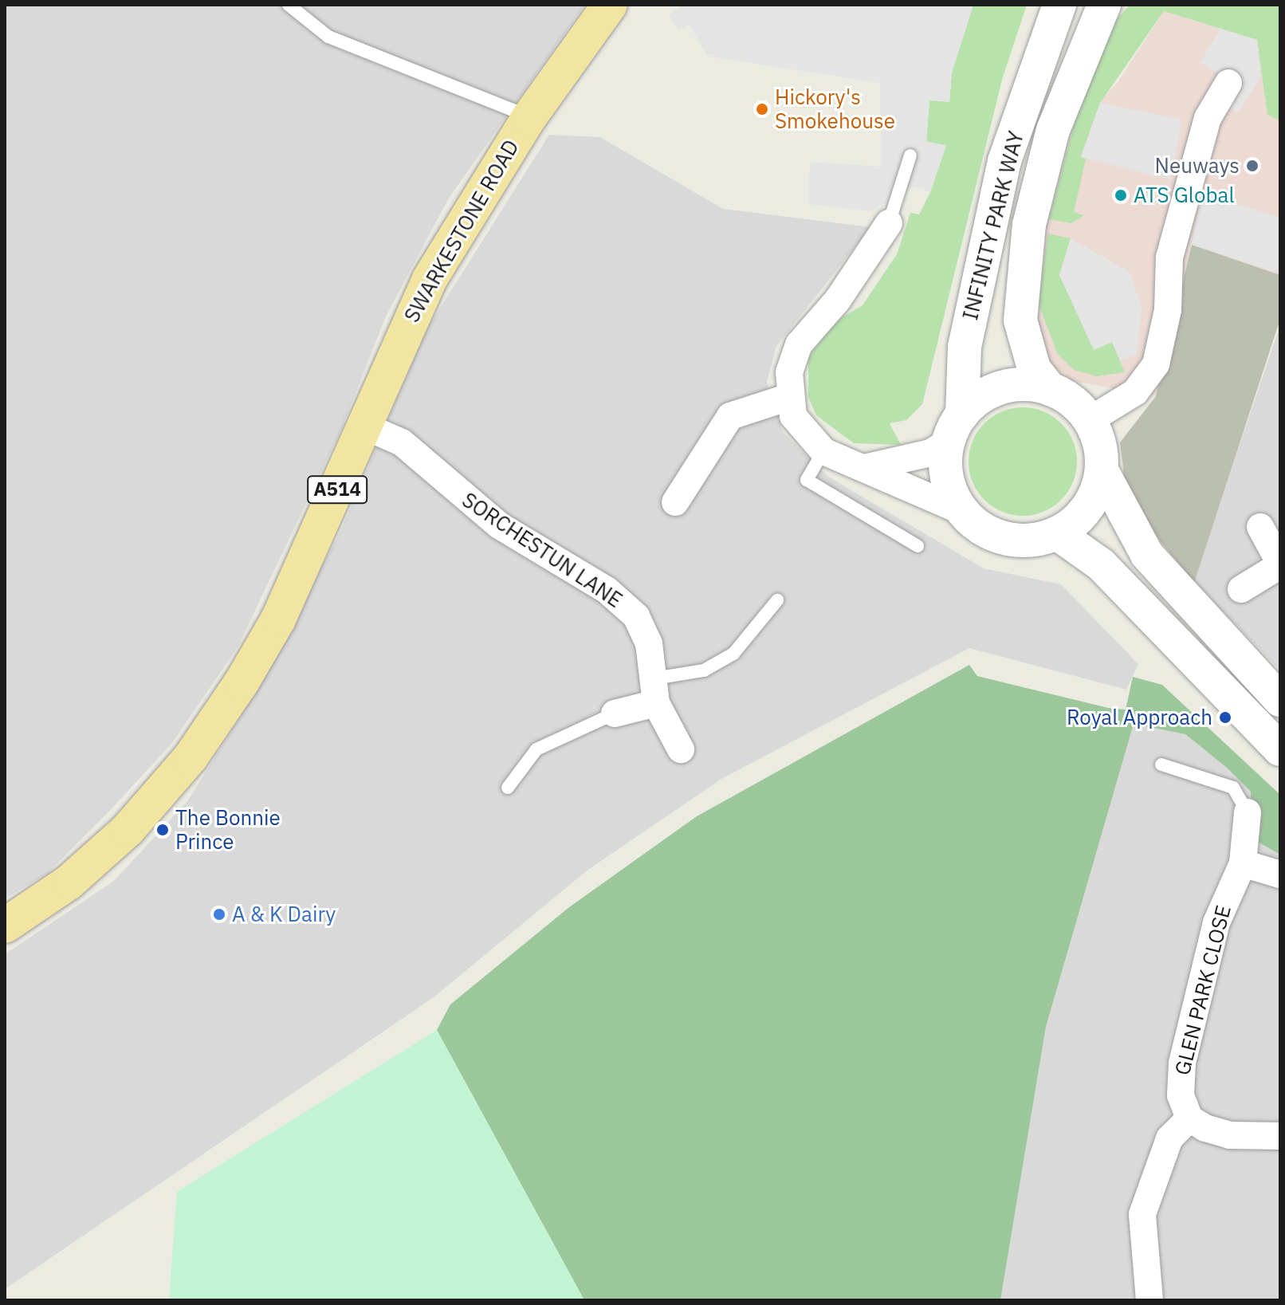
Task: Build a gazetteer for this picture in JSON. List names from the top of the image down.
{
  "streets": {
    "main road": ["SWARKESTONE ROAD", "A514"],
    "street": ["INFINITY PARK WAY", "SORCHESTUN LANE", "GLEN PARK CLOSE"]
  },
  "crossings": [
    ["SWARKESTONE ROAD", "SORCHESTUN LANE"]
  ],
  "places": [
    "Hickory's Smokehouse",
    "Neuways",
    "ATS Global",
    "Royal Approach",
    "The Bonnie Prince",
    "A & K Dairy"
  ]
}
